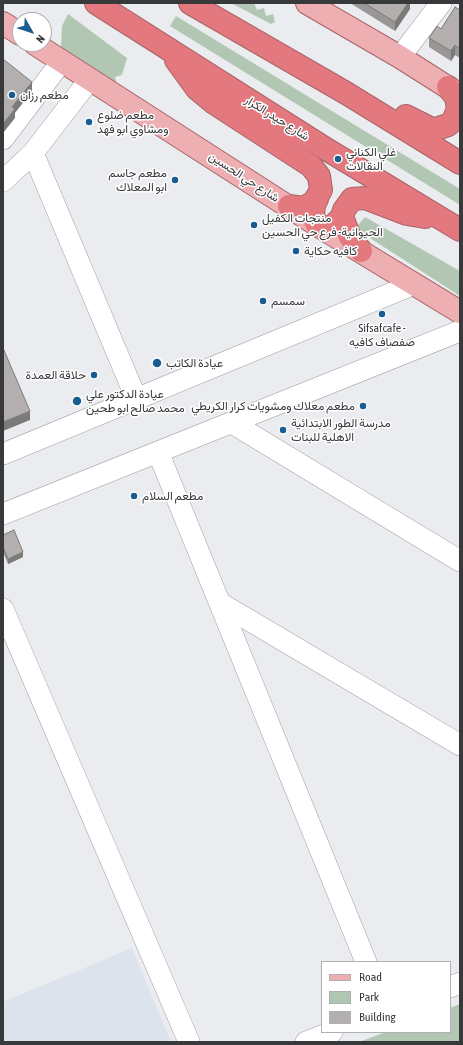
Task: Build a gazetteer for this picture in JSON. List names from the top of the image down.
{
  "streets": {
    "highway": ["شارع حيدر الكرار"],
    "main road": ["شارع حي الحسين"]
  },
  "places": [
    "مطعم رزان",
    "مطعم ضلوع ومشاوي ابو فهد",
    "غلي الكناني النقالات",
    "مطعم جاسم ابو المعلاك",
    "منتجات الكفيل الحيوانية- فرع حي الحسين",
    "كافيه حكاية",
    "سمسم",
    "Sifsafcafe - صفصاف كافيه",
    "عيادة الكاتب",
    "حلاقة العمدة",
    "عيادة الدكتور علي محمد صالح ابو طحين",
    "مطعم معلاك ومشويات كرار الكريطي",
    "مدرسة الطور الابتدائية الاهلية للبنات",
    "مطعم السلام"
  ],
  "legend": ["Road", "Park", "Building"],
  "north": "bottom right"
}
